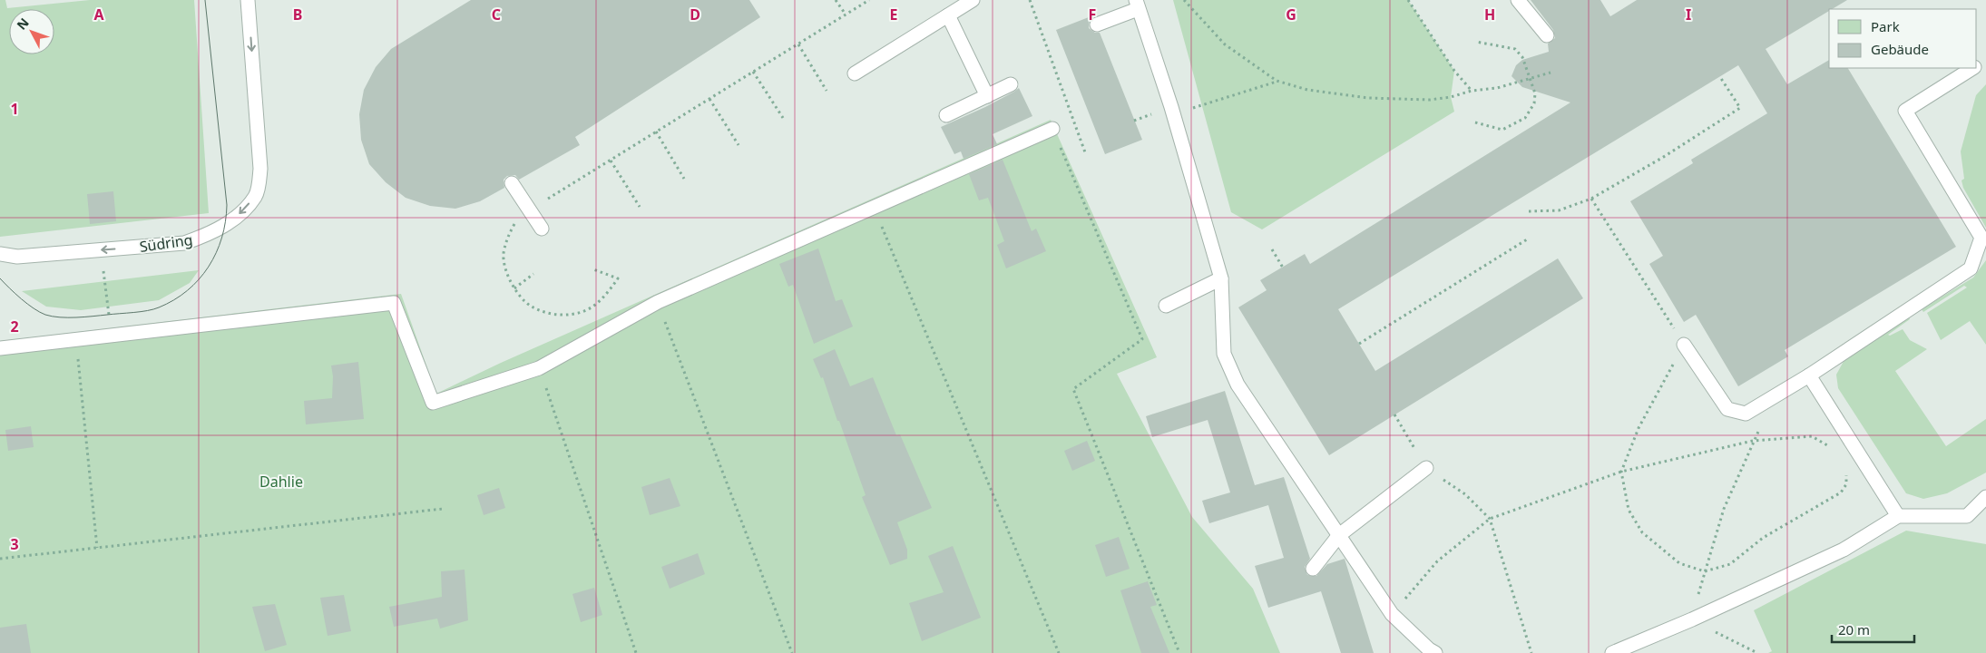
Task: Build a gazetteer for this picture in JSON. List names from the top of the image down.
{
  "streets": {
    "lane": ["Südring"]
  },
  "parks": ["Dahlie"],
  "legend": ["Park", "Gebäude"],
  "scale_bar": "20 m",
  "north": "top left",
  "grid": {
    "columns": [
      "A",
      "B",
      "C",
      "D",
      "E",
      "F",
      "G",
      "H",
      "I"
    ],
    "rows": ["1", "2", "3"]
  }
}
